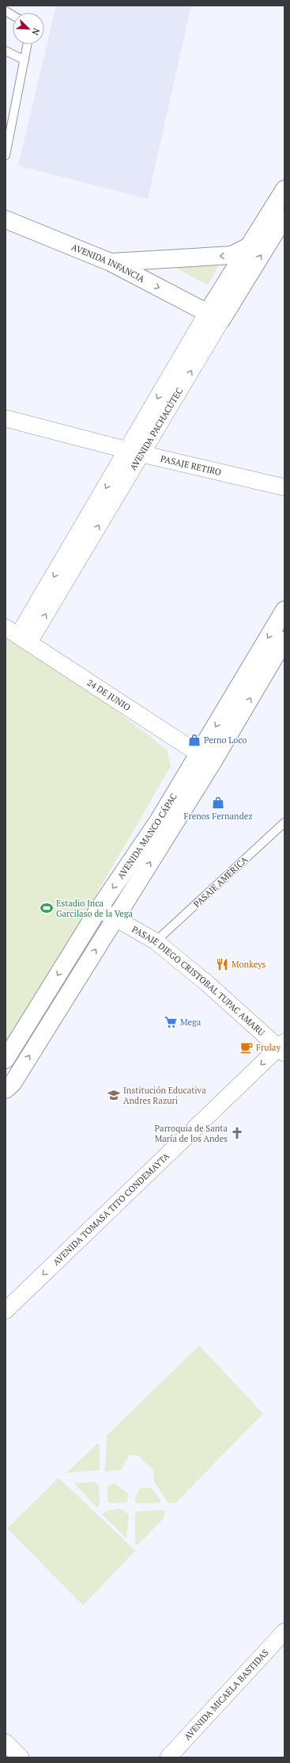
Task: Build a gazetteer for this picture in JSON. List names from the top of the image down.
{
  "streets": {
    "main road": ["AVENIDA INFANCIA", "AVENIDA PACHACÚTEC", "AVENIDA MANCO CÁPAC"],
    "street": [
      "PASAJE RETIRO",
      "24 DE JUNIO",
      "PASAJE DIEGO CRISTOBAL TUPAC AMARU",
      "AVENIDA TOMASA TITO CONDEMAYTA",
      "AVENIDA MICAELA BASTIDAS"
    ],
    "lane": ["PASAJE AMÉRICA"]
  },
  "crossings": [
    ["AVENIDA INFANCIA", "AVENIDA PACHACÚTEC"],
    ["AVENIDA PACHACÚTEC", "PASAJE RETIRO"],
    ["AVENIDA PACHACÚTEC", "24 DE JUNIO"],
    ["24 DE JUNIO", "AVENIDA MANCO CÁPAC"],
    ["AVENIDA MANCO CÁPAC", "PASAJE DIEGO CRISTOBAL TUPAC AMARU"],
    ["PASAJE AMÉRICA", "PASAJE DIEGO CRISTOBAL TUPAC AMARU"],
    ["PASAJE DIEGO CRISTOBAL TUPAC AMARU", "AVENIDA TOMASA TITO CONDEMAYTA"]
  ],
  "one_way": ["AVENIDA INFANCIA", "AVENIDA TOMASA TITO CONDEMAYTA"],
  "places": {
    "shop": ["Perno Loco", "Frenos Fernandez"],
    "sports": ["Estadio Inca Garcilaso de la Vega"],
    "restaurant": ["Monkeys"],
    "supermarket": ["Mega"],
    "cafe": ["Frulay"],
    "school or university": ["Institución Educativa Andres Razuri"],
    "church": ["Parroquia de Santa María de los Andes"]
  },
  "north": "bottom right"
}
